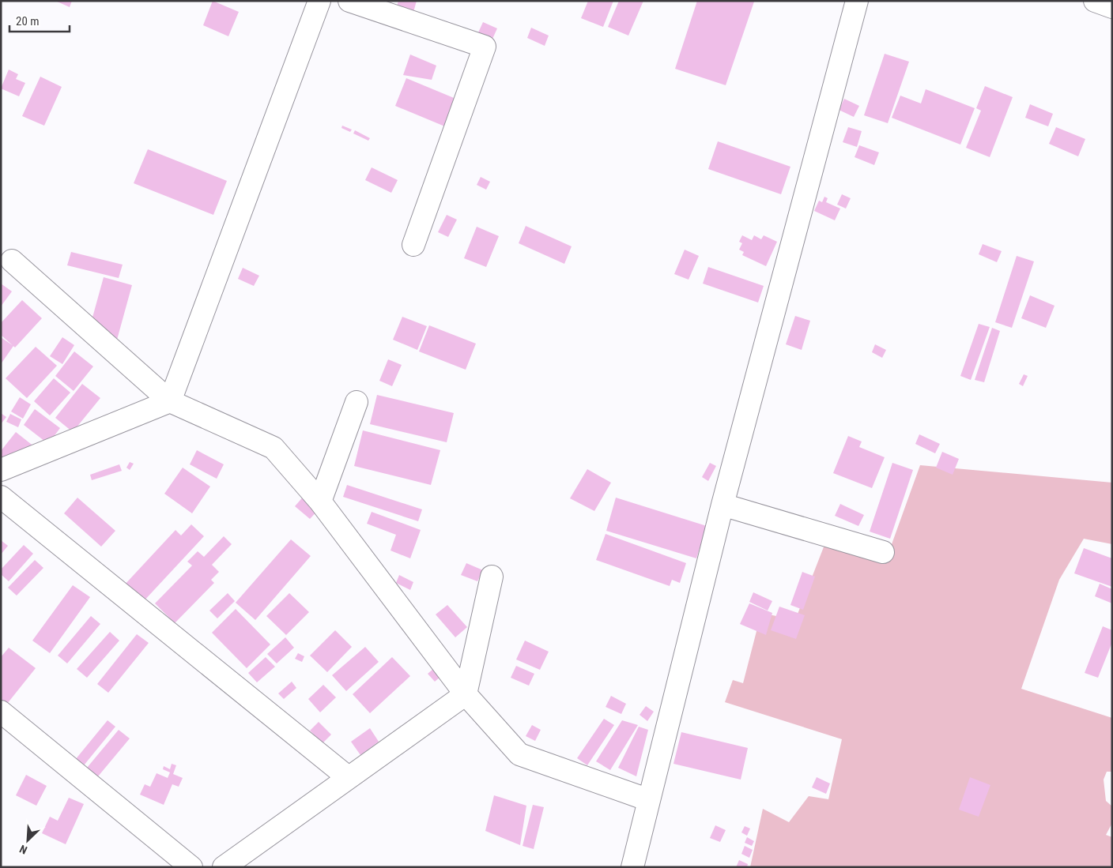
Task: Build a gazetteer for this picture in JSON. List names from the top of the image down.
{
  "scale_bar": "20 m",
  "north": "bottom left"
}
